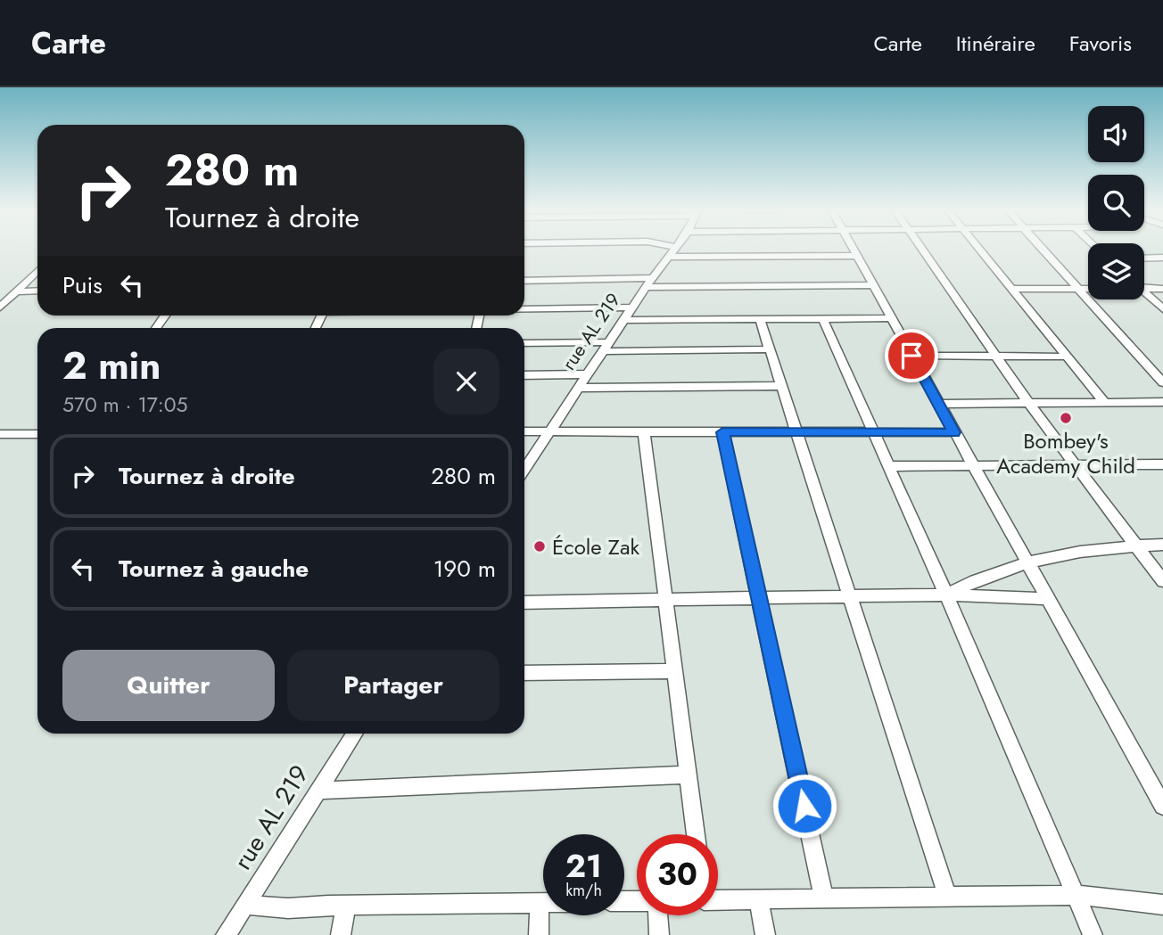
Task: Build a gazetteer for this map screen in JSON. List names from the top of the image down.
{
  "streets": {
    "street": ["rue AL 219"]
  },
  "places": ["Bombey's Academy Child", "École Zak"],
  "page": {
    "header": "Carte",
    "nav": ["Carte", "Itinéraire", "Favoris"],
    "turn": ["280 m", "Tournez à droite"],
    "then": "Puis",
    "heading": ["2 min", "570 m · 17:05"],
    "list": [
      {
        "name": "Tournez à droite",
        "value": "280 m"
      },
      {
        "name": "Tournez à gauche",
        "value": "190 m"
      }
    ],
    "buttons": ["Quitter", "Partager"],
    "speed": "21 km/h",
    "limit": "30"
  }
}
